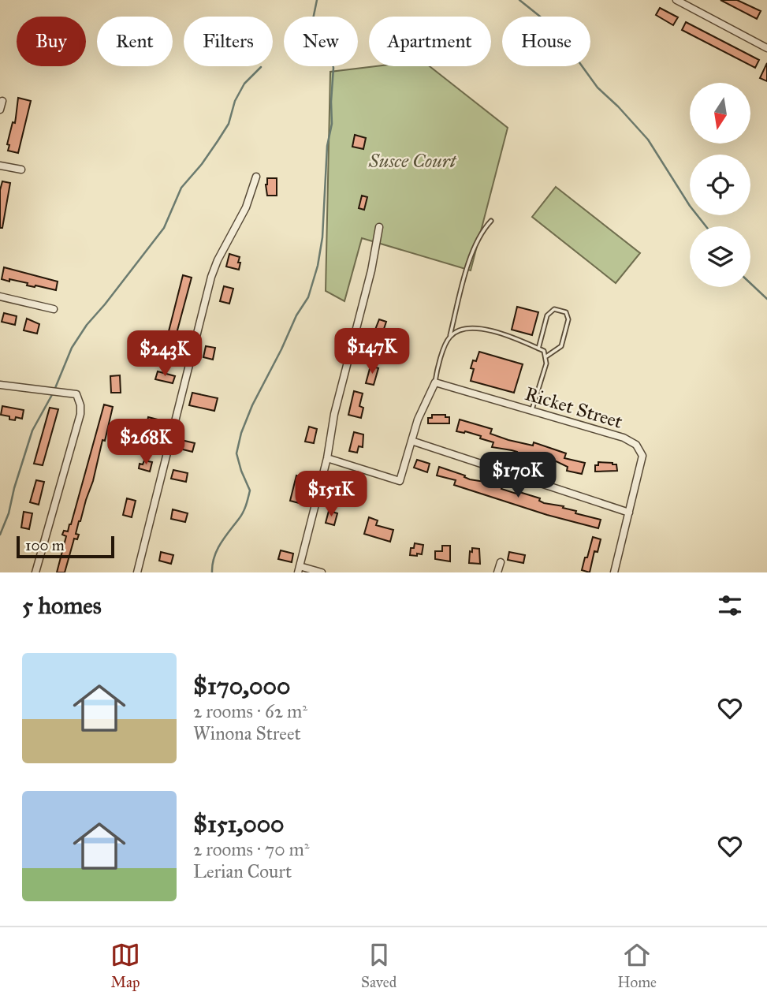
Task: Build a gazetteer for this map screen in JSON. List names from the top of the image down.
{
  "streets": {
    "street": ["Ricket Street"]
  },
  "parks": ["Susce Court"],
  "scale_bar": "100 m",
  "north": "bottom",
  "page": {
    "chip": [
      "Buy",
      "Rent",
      "Filters",
      "New",
      "Apartment",
      "House"
    ],
    "price": [
      "$147K",
      "$243K",
      "$268K",
      "$170K",
      "$151K"
    ],
    "scale": "100 m",
    "heading": "5 homes",
    "list": [
      {
        "name": "$170,000",
        "note": "2 rooms · 62 m² · Winona Street"
      },
      {
        "name": "$151,000",
        "note": "2 rooms · 70 m² · Lerian Court"
      }
    ],
    "tabs": ["Map", "Saved", "Home"]
  }
}
